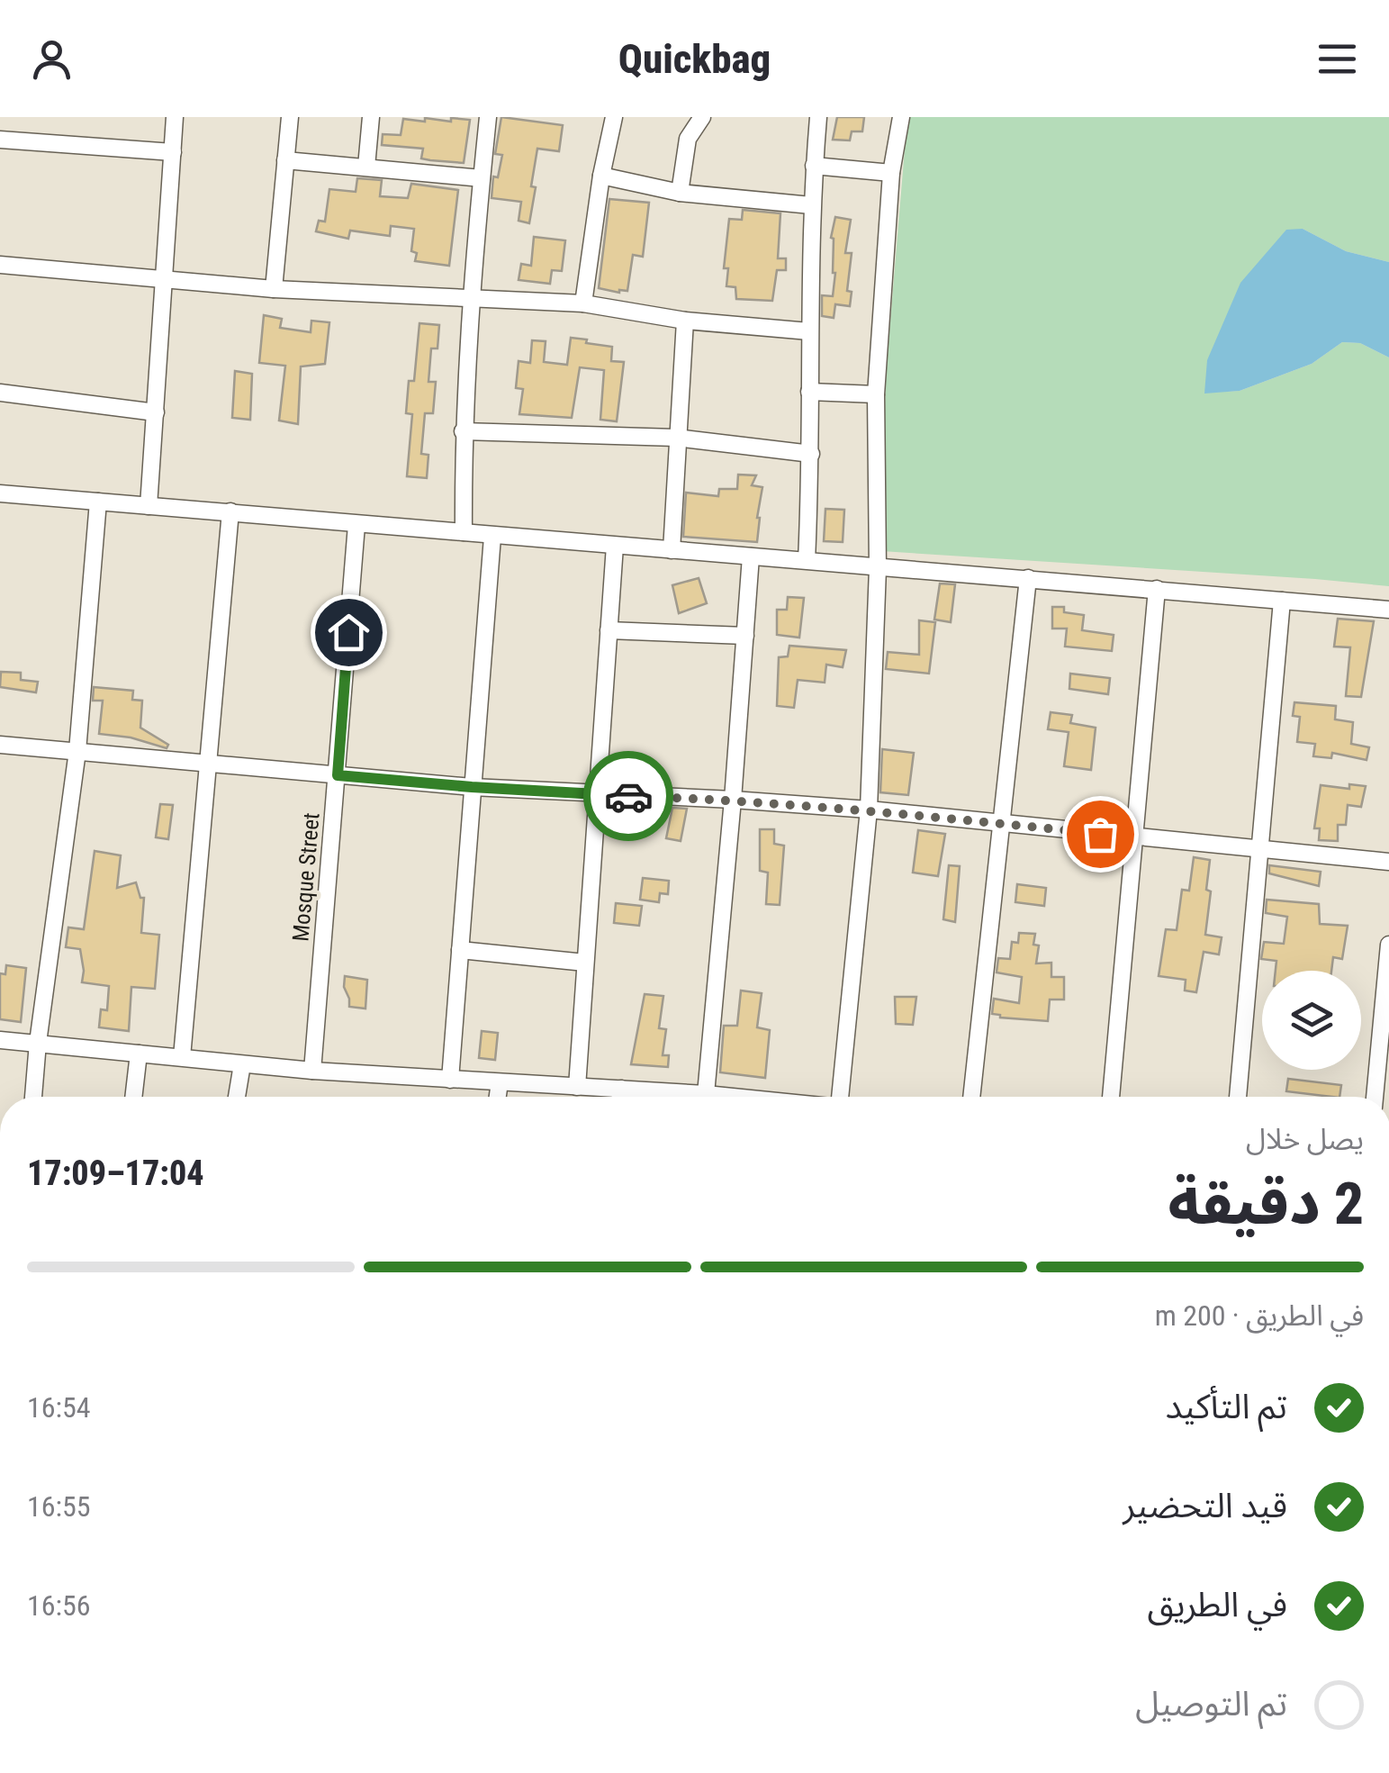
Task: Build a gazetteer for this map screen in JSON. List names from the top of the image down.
{
  "streets": {
    "street": ["Mosque Street"]
  },
  "page": {
    "header": "Quickbag",
    "heading": ["2 دقيقة", "يصل خلال", "17:04–17:09"],
    "bar": "في الطريق · 200 m",
    "list": [
      ["تم التأكيد", "16:54"],
      ["قيد التحضير", "16:55"],
      ["في الطريق", "16:56"],
      "تم التوصيل"
    ]
  }
}
